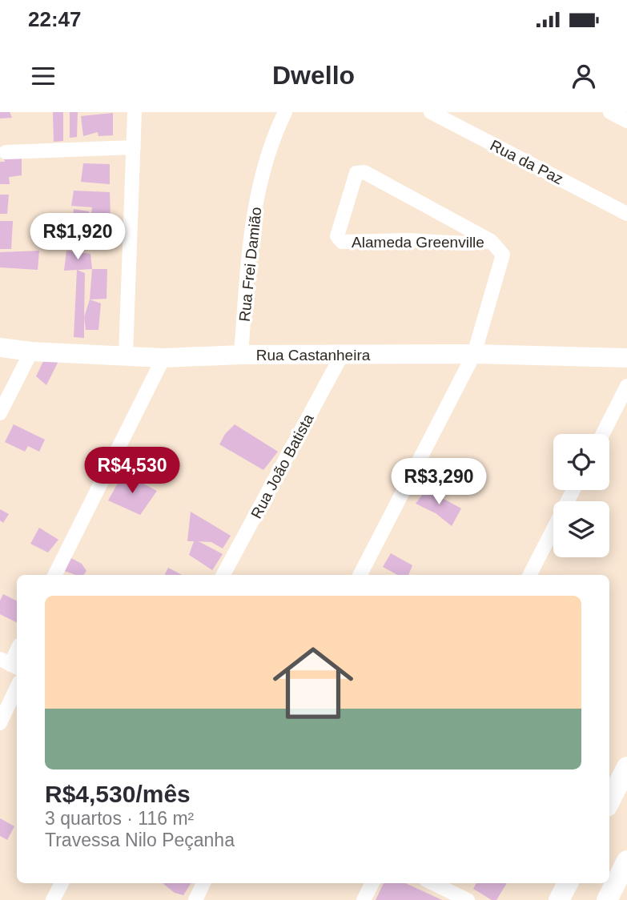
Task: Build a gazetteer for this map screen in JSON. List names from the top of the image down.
{
  "streets": {
    "street": [
      "Rua da Paz",
      "Alameda Greenville",
      "Rua Frei Damião",
      "Rua Castanheira",
      "Rua João Batista"
    ]
  },
  "crossings": [
    ["Alameda Greenville", "Rua Castanheira"],
    ["Rua Frei Damião", "Rua Castanheira"],
    ["Rua Castanheira", "Rua João Batista"]
  ],
  "page": {
    "status": "22:47",
    "header": "Dwello",
    "price": ["R$1,920", "R$4,530", "R$3,290"],
    "list": [
      {
        "name": "R$4,530/mês",
        "note": "3 quartos · 116 m² · Travessa Nilo Peçanha"
      }
    ]
  }
}
